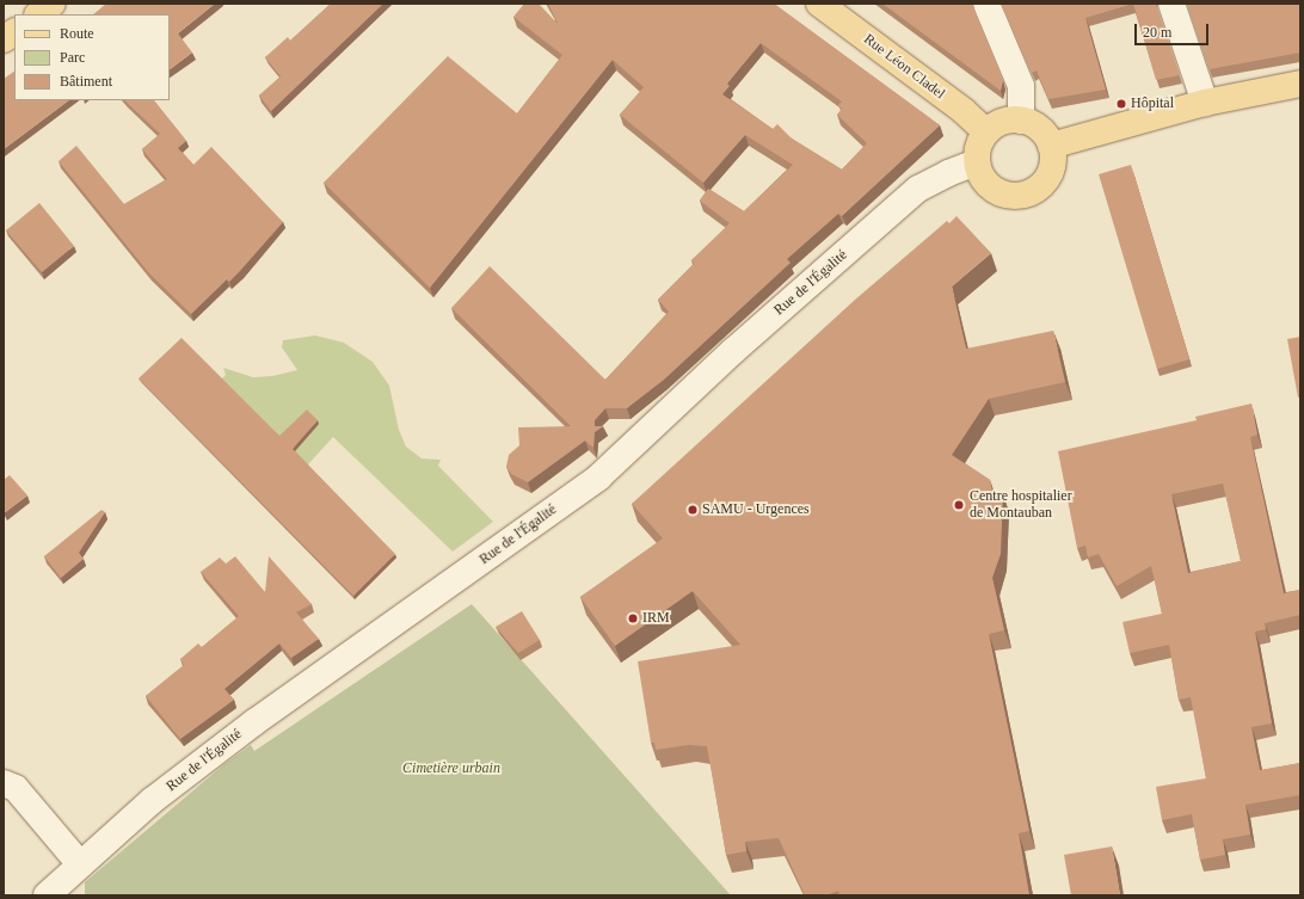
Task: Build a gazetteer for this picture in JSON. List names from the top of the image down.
{
  "streets": {
    "main road": ["Rue Léon Cladel"],
    "street": ["Rue de l'Égalité"]
  },
  "crossings": [
    ["Rue Léon Cladel", "Rue de l'Égalité"]
  ],
  "parks": ["Cimetière urbain"],
  "places": [
    "Hôpital",
    "Centre hospitalier de Montauban",
    "SAMU - Urgences",
    "IRM"
  ],
  "legend": ["Route", "Parc", "Bâtiment"],
  "scale_bar": "20 m"
}
